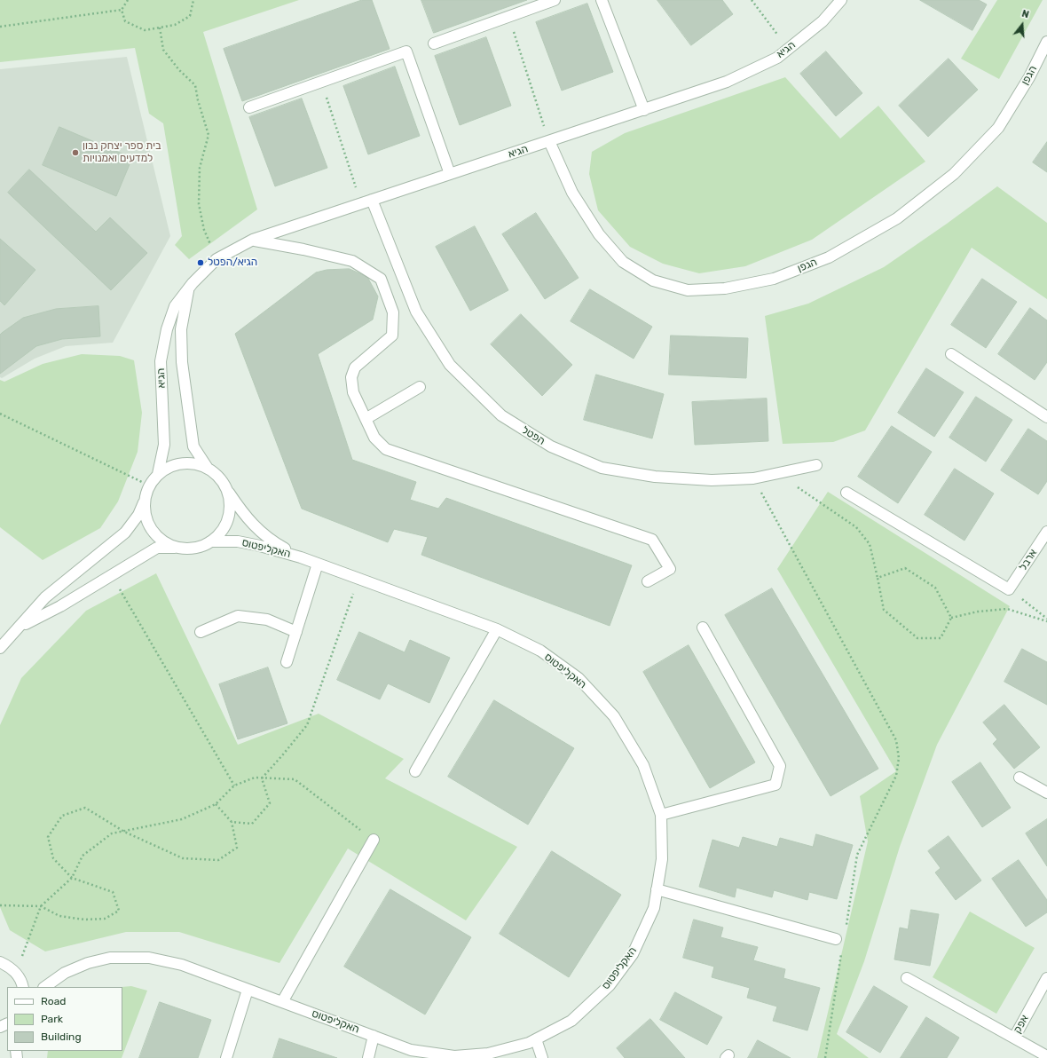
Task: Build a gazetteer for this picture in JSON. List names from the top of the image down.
{
  "streets": {
    "street": [
      "הגיא",
      "הגפן",
      "הפטל",
      "האקליפטוס",
      "ארבל",
      "אפק"
    ]
  },
  "crossings": [
    ["הגיא", "הגפן"],
    ["הגיא", "הפטל"],
    ["הגיא", "האקליפטוס"]
  ],
  "places": ["בית ספר יצחק נבון למדעים ואמנויות", "הגיא/הפטל"],
  "legend": ["Road", "Park", "Building"],
  "north": "top"
}
